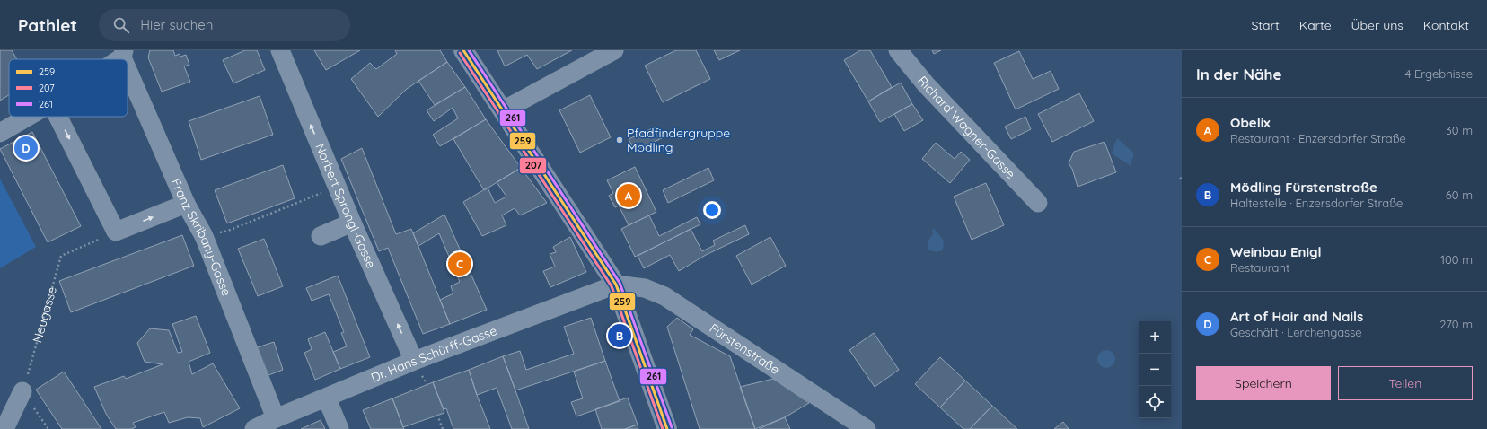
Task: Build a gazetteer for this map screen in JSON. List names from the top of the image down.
{
  "streets": {
    "street": [
      "Richard Wagner-Gasse",
      "Norbert Sprongl-Gasse",
      "Franz Skribany-Gasse",
      "Fürstenstraße",
      "Dr. Hans Schürff-Gasse"
    ],
    "path": ["Neugasse"]
  },
  "crossings": [
    ["Norbert Sprongl-Gasse", "Dr. Hans Schürff-Gasse"],
    ["Franz Skribany-Gasse", "Dr. Hans Schürff-Gasse"],
    ["Fürstenstraße", "Dr. Hans Schürff-Gasse"]
  ],
  "one_way": ["Norbert Sprongl-Gasse"],
  "places": ["Pfadfindergruppe Mödling"],
  "lines": ["transit line 259", "transit line 261", "transit line 207"],
  "legend": ["259", "207", "261"],
  "page": {
    "header": "Pathlet",
    "search": "Hier suchen",
    "nav": [
      "Start",
      "Karte",
      "Über uns",
      "Kontakt"
    ],
    "heading": ["In der Nähe", "4 Ergebnisse"],
    "list": [
      {
        "mark": "A",
        "name": "Obelix",
        "note": "Restaurant · Enzersdorfer Straße",
        "value": "30 m"
      },
      {
        "mark": "B",
        "name": "Mödling Fürstenstraße",
        "note": "Haltestelle · Enzersdorfer Straße",
        "value": "60 m"
      },
      {
        "mark": "C",
        "name": "Weinbau Enigl",
        "note": "Restaurant",
        "value": "100 m"
      },
      {
        "mark": "D",
        "name": "Art of Hair and Nails",
        "note": "Geschäft · Lerchengasse",
        "value": "270 m"
      }
    ],
    "pins": [
      "D",
      "A",
      "C",
      "B"
    ],
    "map_buttons": ["+", "−"],
    "buttons": ["Speichern", "Teilen"]
  }
}
